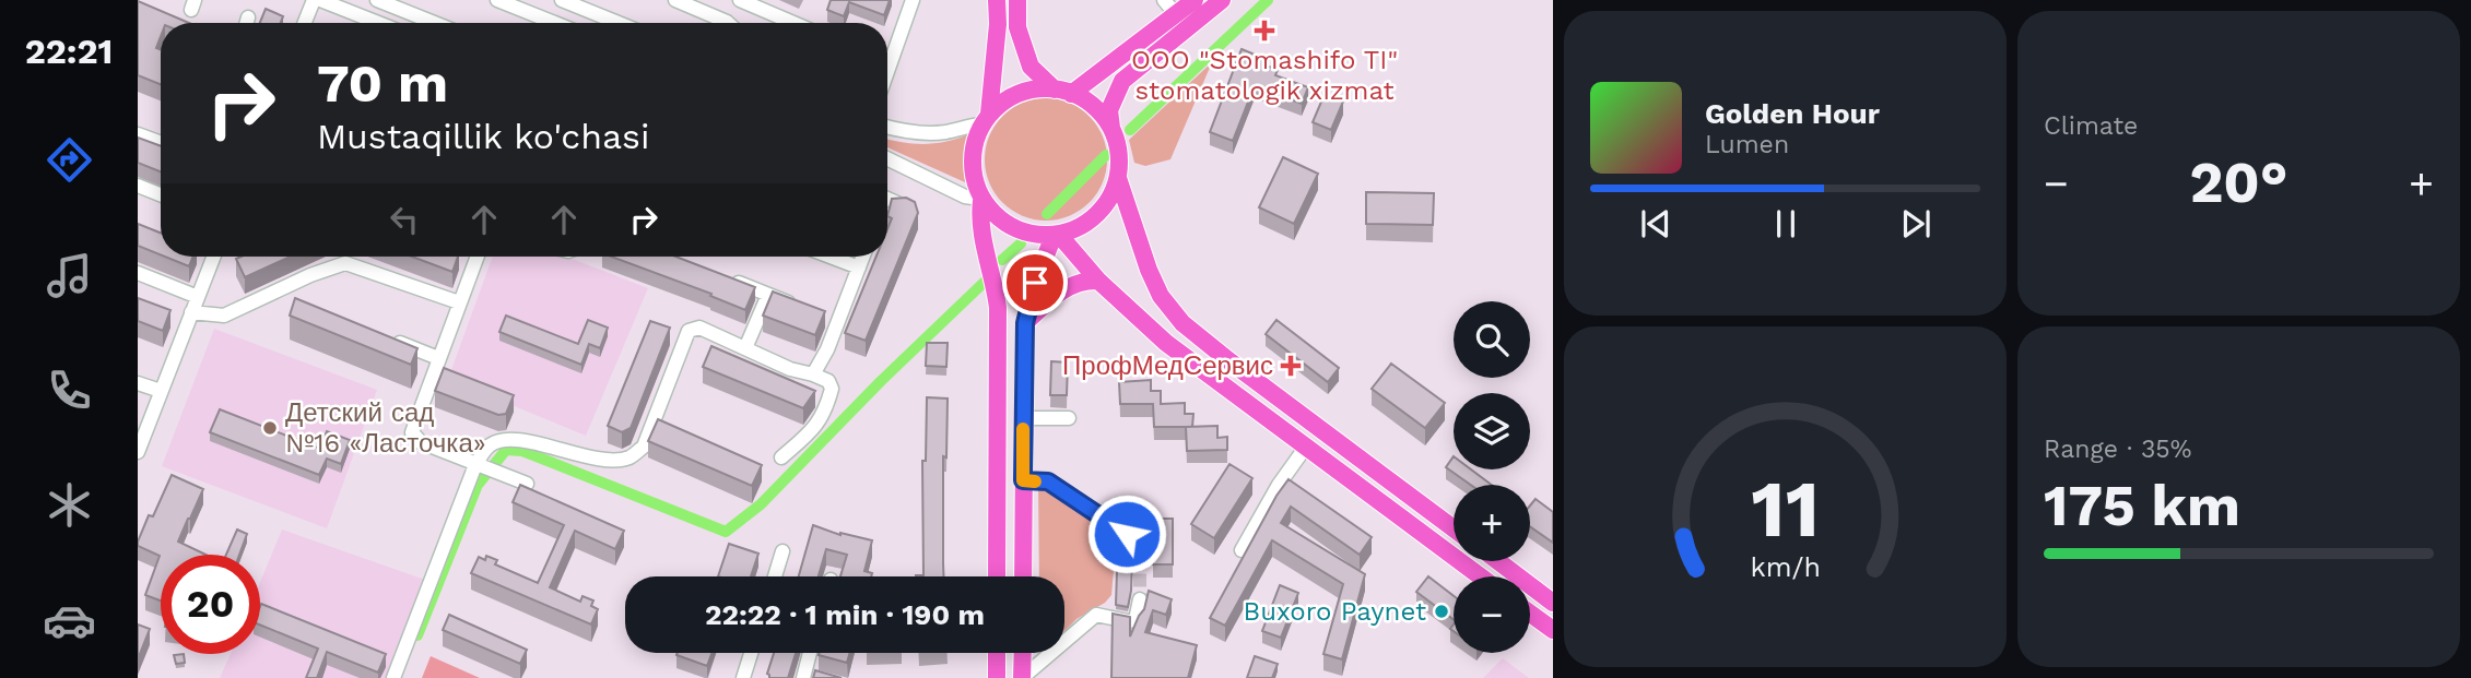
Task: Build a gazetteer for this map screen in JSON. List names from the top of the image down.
{
  "places": {
    "health": ["OOO \"Stomashifo TI\" stomatologik xizmat", "ПрофМедСервис"],
    "other": ["Детский сад №16 «Ласточка»", "Buxoro Paynet"]
  },
  "page": {
    "tabs": "22:21",
    "tile": [
      "Climate",
      ["Range · 35%", "175 km"]
    ],
    "turn": ["70 m", "Mustaqillik ko'chasi"],
    "song": ["Golden Hour", "Lumen"],
    "heat": ["−", "20°", "+"],
    "map_buttons": ["+", "−"],
    "limit": "20",
    "trip": "22:22 · 1 min · 190 m",
    "gauge": ["11", "km/h"]
  }
}
